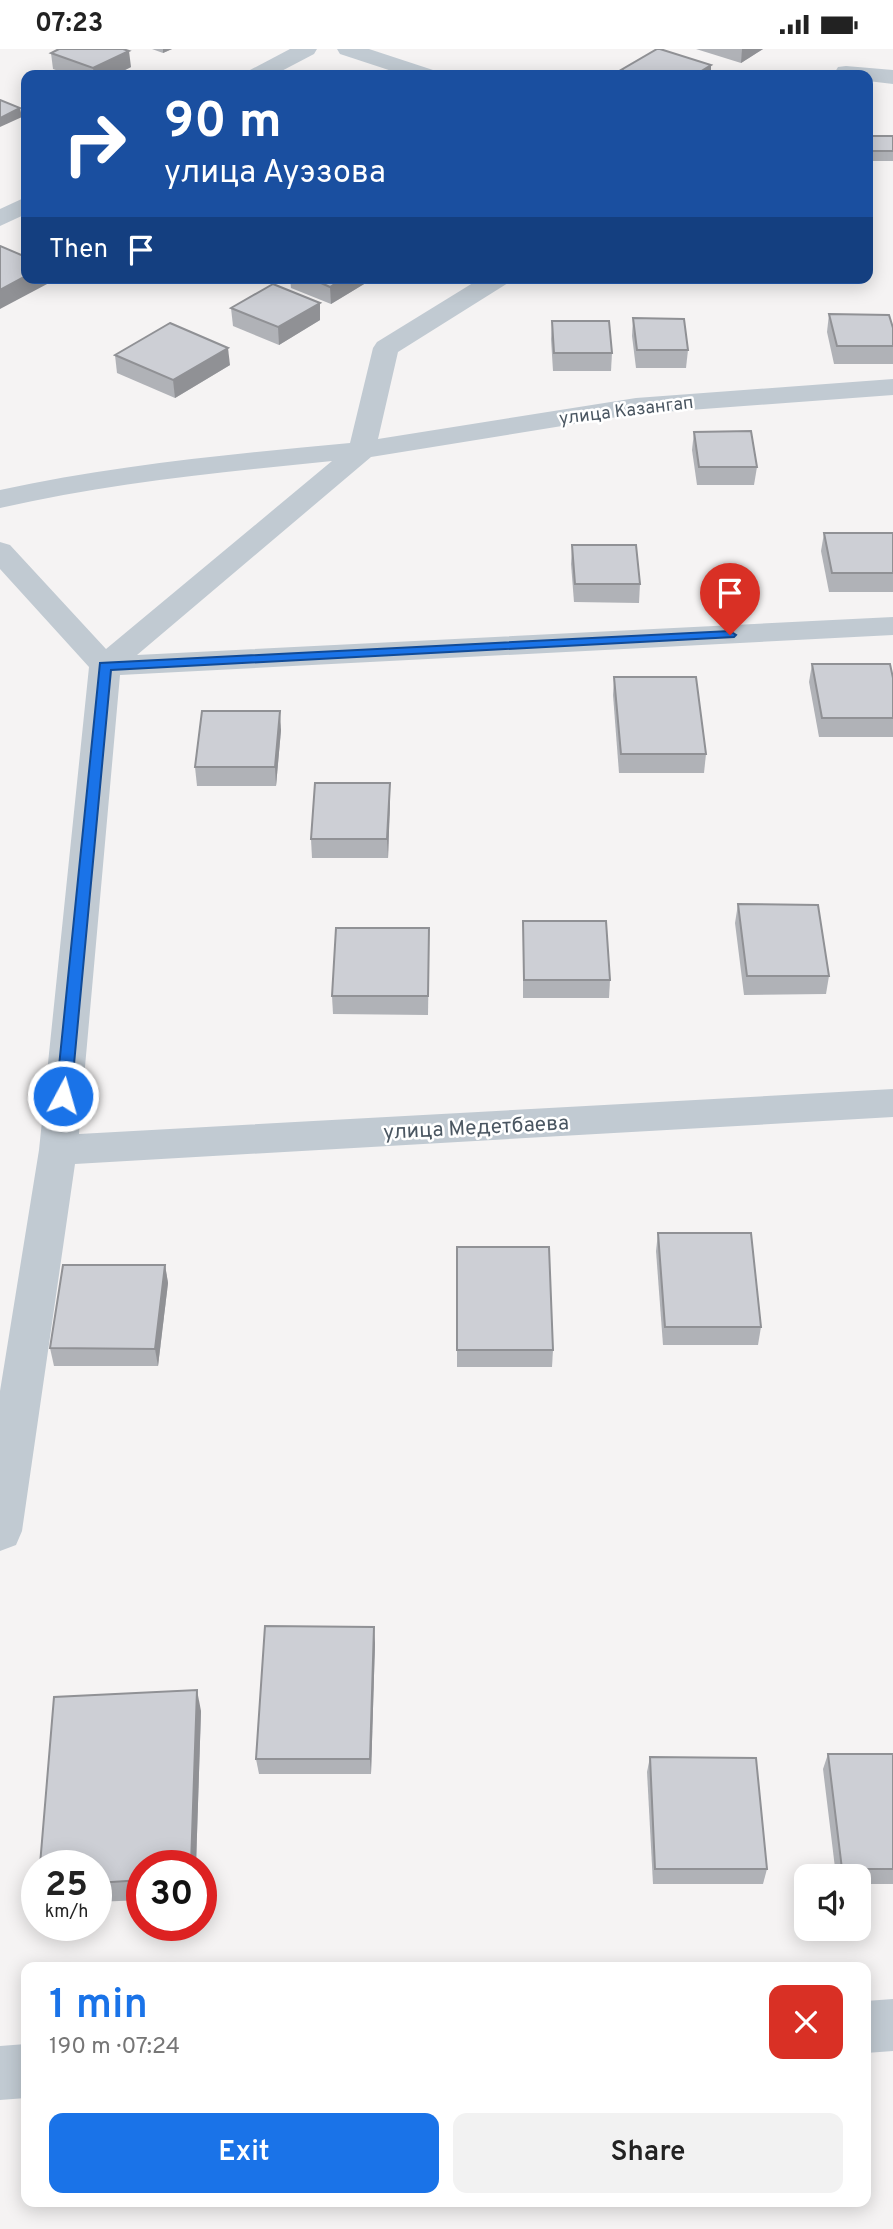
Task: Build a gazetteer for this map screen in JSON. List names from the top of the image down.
{
  "streets": {
    "street": ["улица Казангап", "улица Медетбаева"]
  },
  "page": {
    "status": "07:23",
    "turn": ["90 m", "улица Ауэзова"],
    "then": "Then",
    "speed": "25 km/h",
    "limit": "30",
    "heading": ["1 min", "190 m · 07:24"],
    "buttons": ["Exit", "Share"]
  }
}
